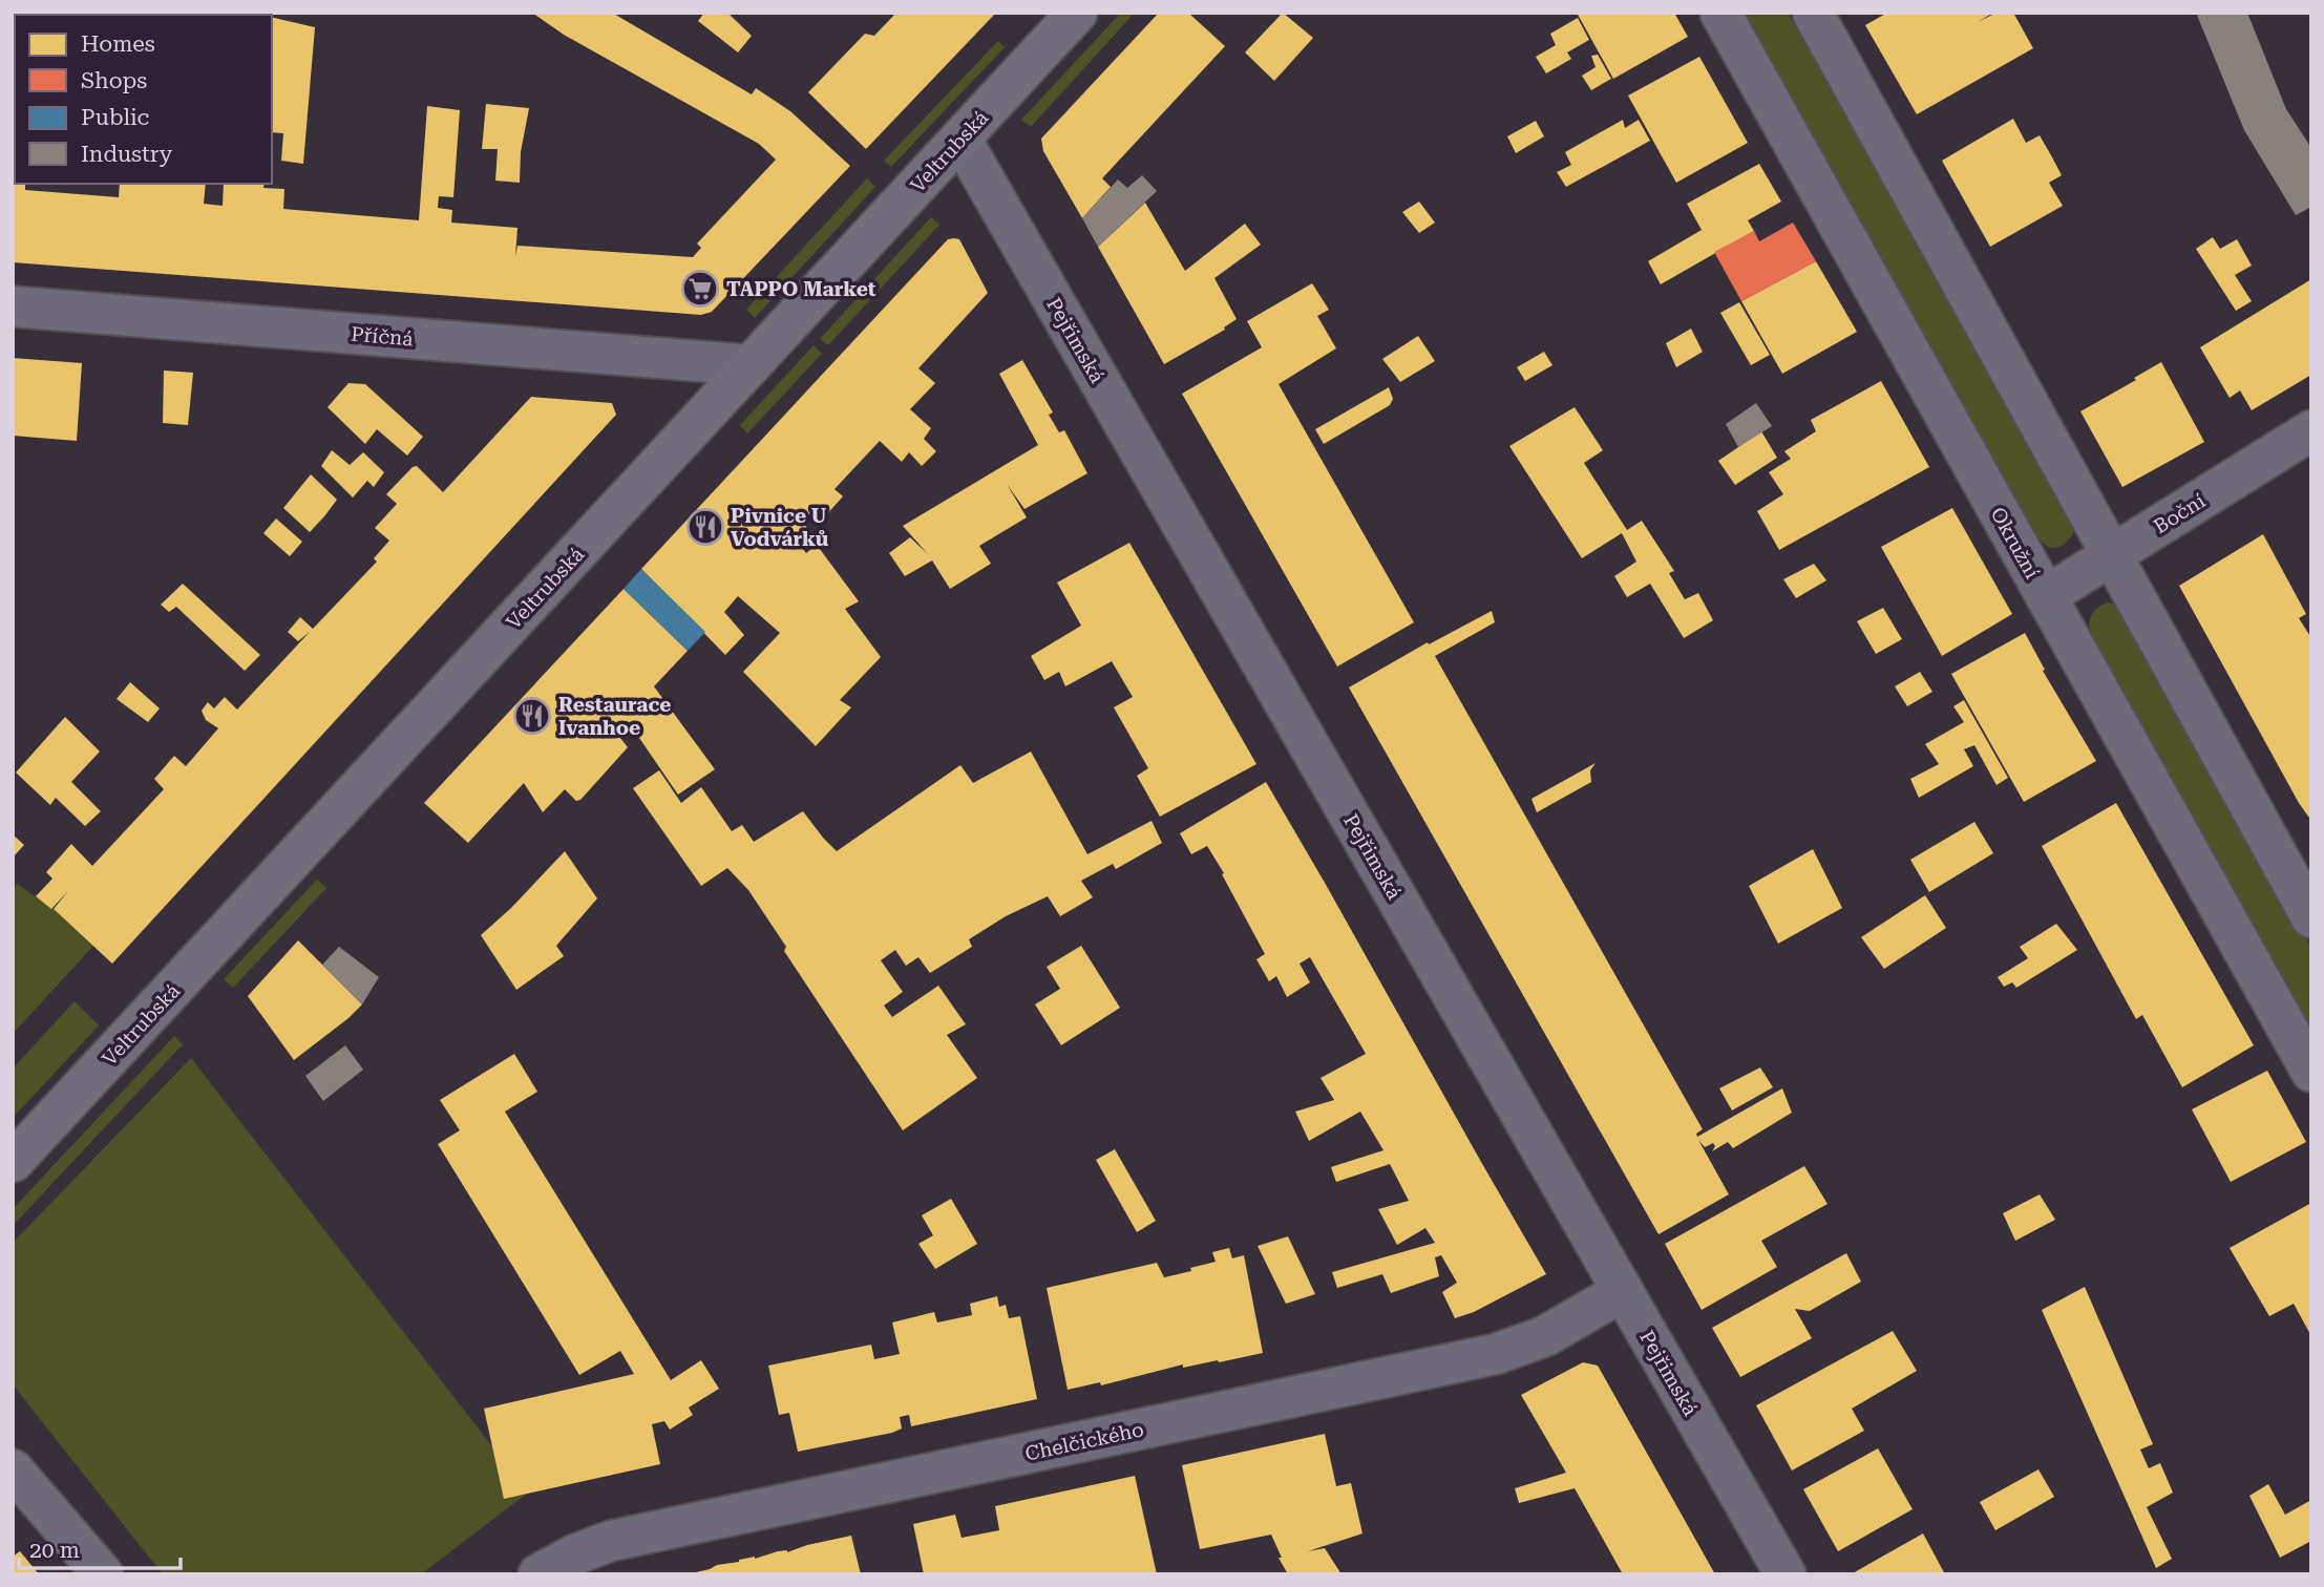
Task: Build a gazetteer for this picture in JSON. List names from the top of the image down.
{
  "streets": {
    "street": [
      "Veltrubská",
      "Příčná",
      "Pejřimská",
      "Boční",
      "Okružní",
      "Chelčického"
    ]
  },
  "crossings": [
    ["Veltrubská", "Příčná"],
    ["Veltrubská", "Pejřimská"],
    ["Pejřimská", "Chelčického"],
    ["Boční", "Okružní"]
  ],
  "places": {
    "supermarket": ["TAPPO Market"],
    "restaurant": ["Pivnice U Vodvárků", "Restaurace Ivanhoe"]
  },
  "legend": [
    "Homes",
    "Shops",
    "Public",
    "Industry"
  ],
  "scale_bar": "20 m"
}
